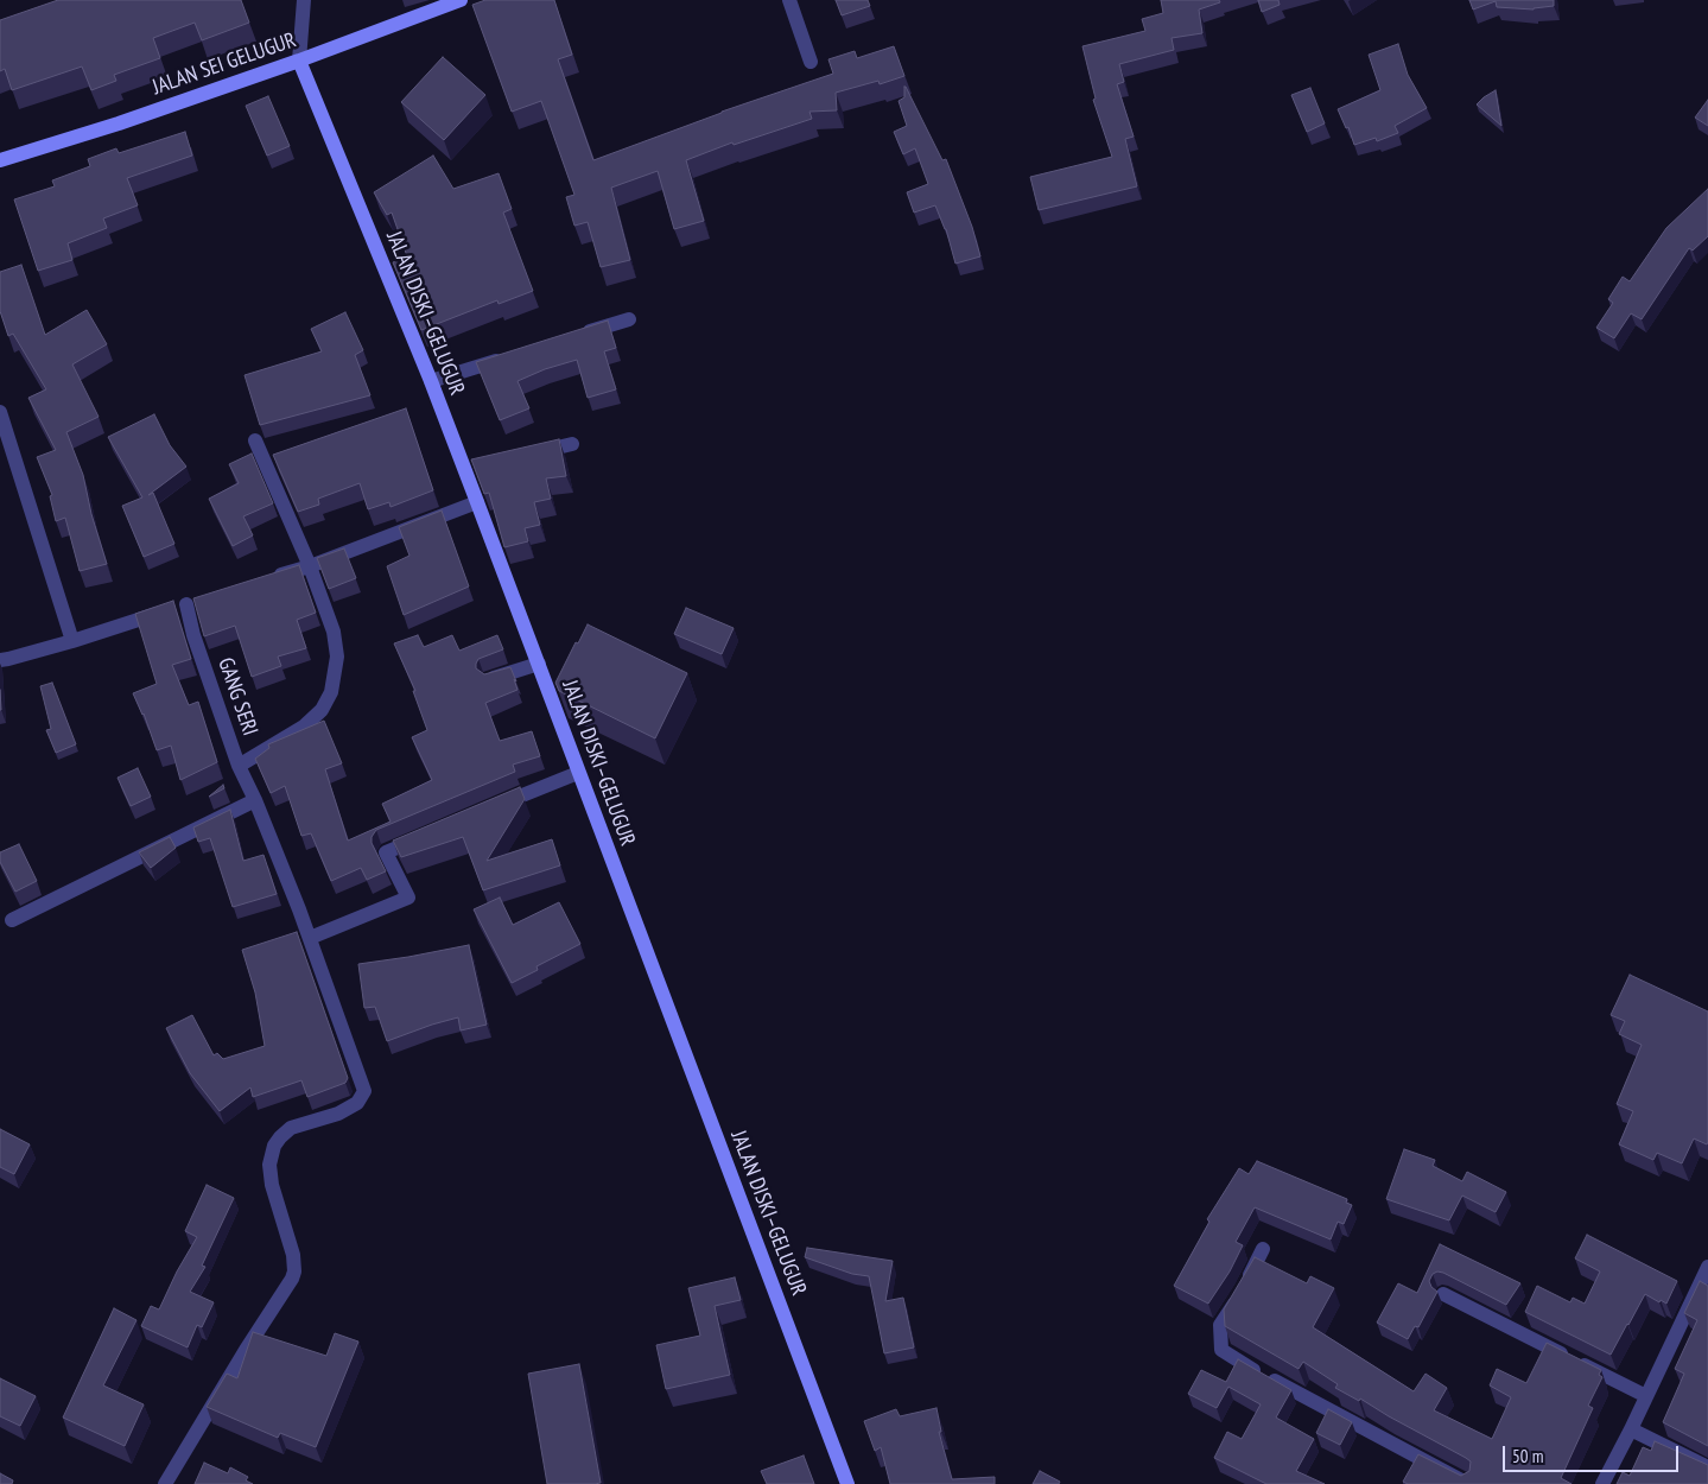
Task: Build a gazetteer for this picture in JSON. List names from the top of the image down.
{
  "streets": {
    "main road": ["JALAN SEI GELUGUR", "JALAN DISKI–GELUGUR"],
    "street": ["GANG SERI"]
  },
  "crossings": [
    ["JALAN SEI GELUGUR", "JALAN DISKI–GELUGUR"]
  ],
  "scale_bar": "50 m"
}
